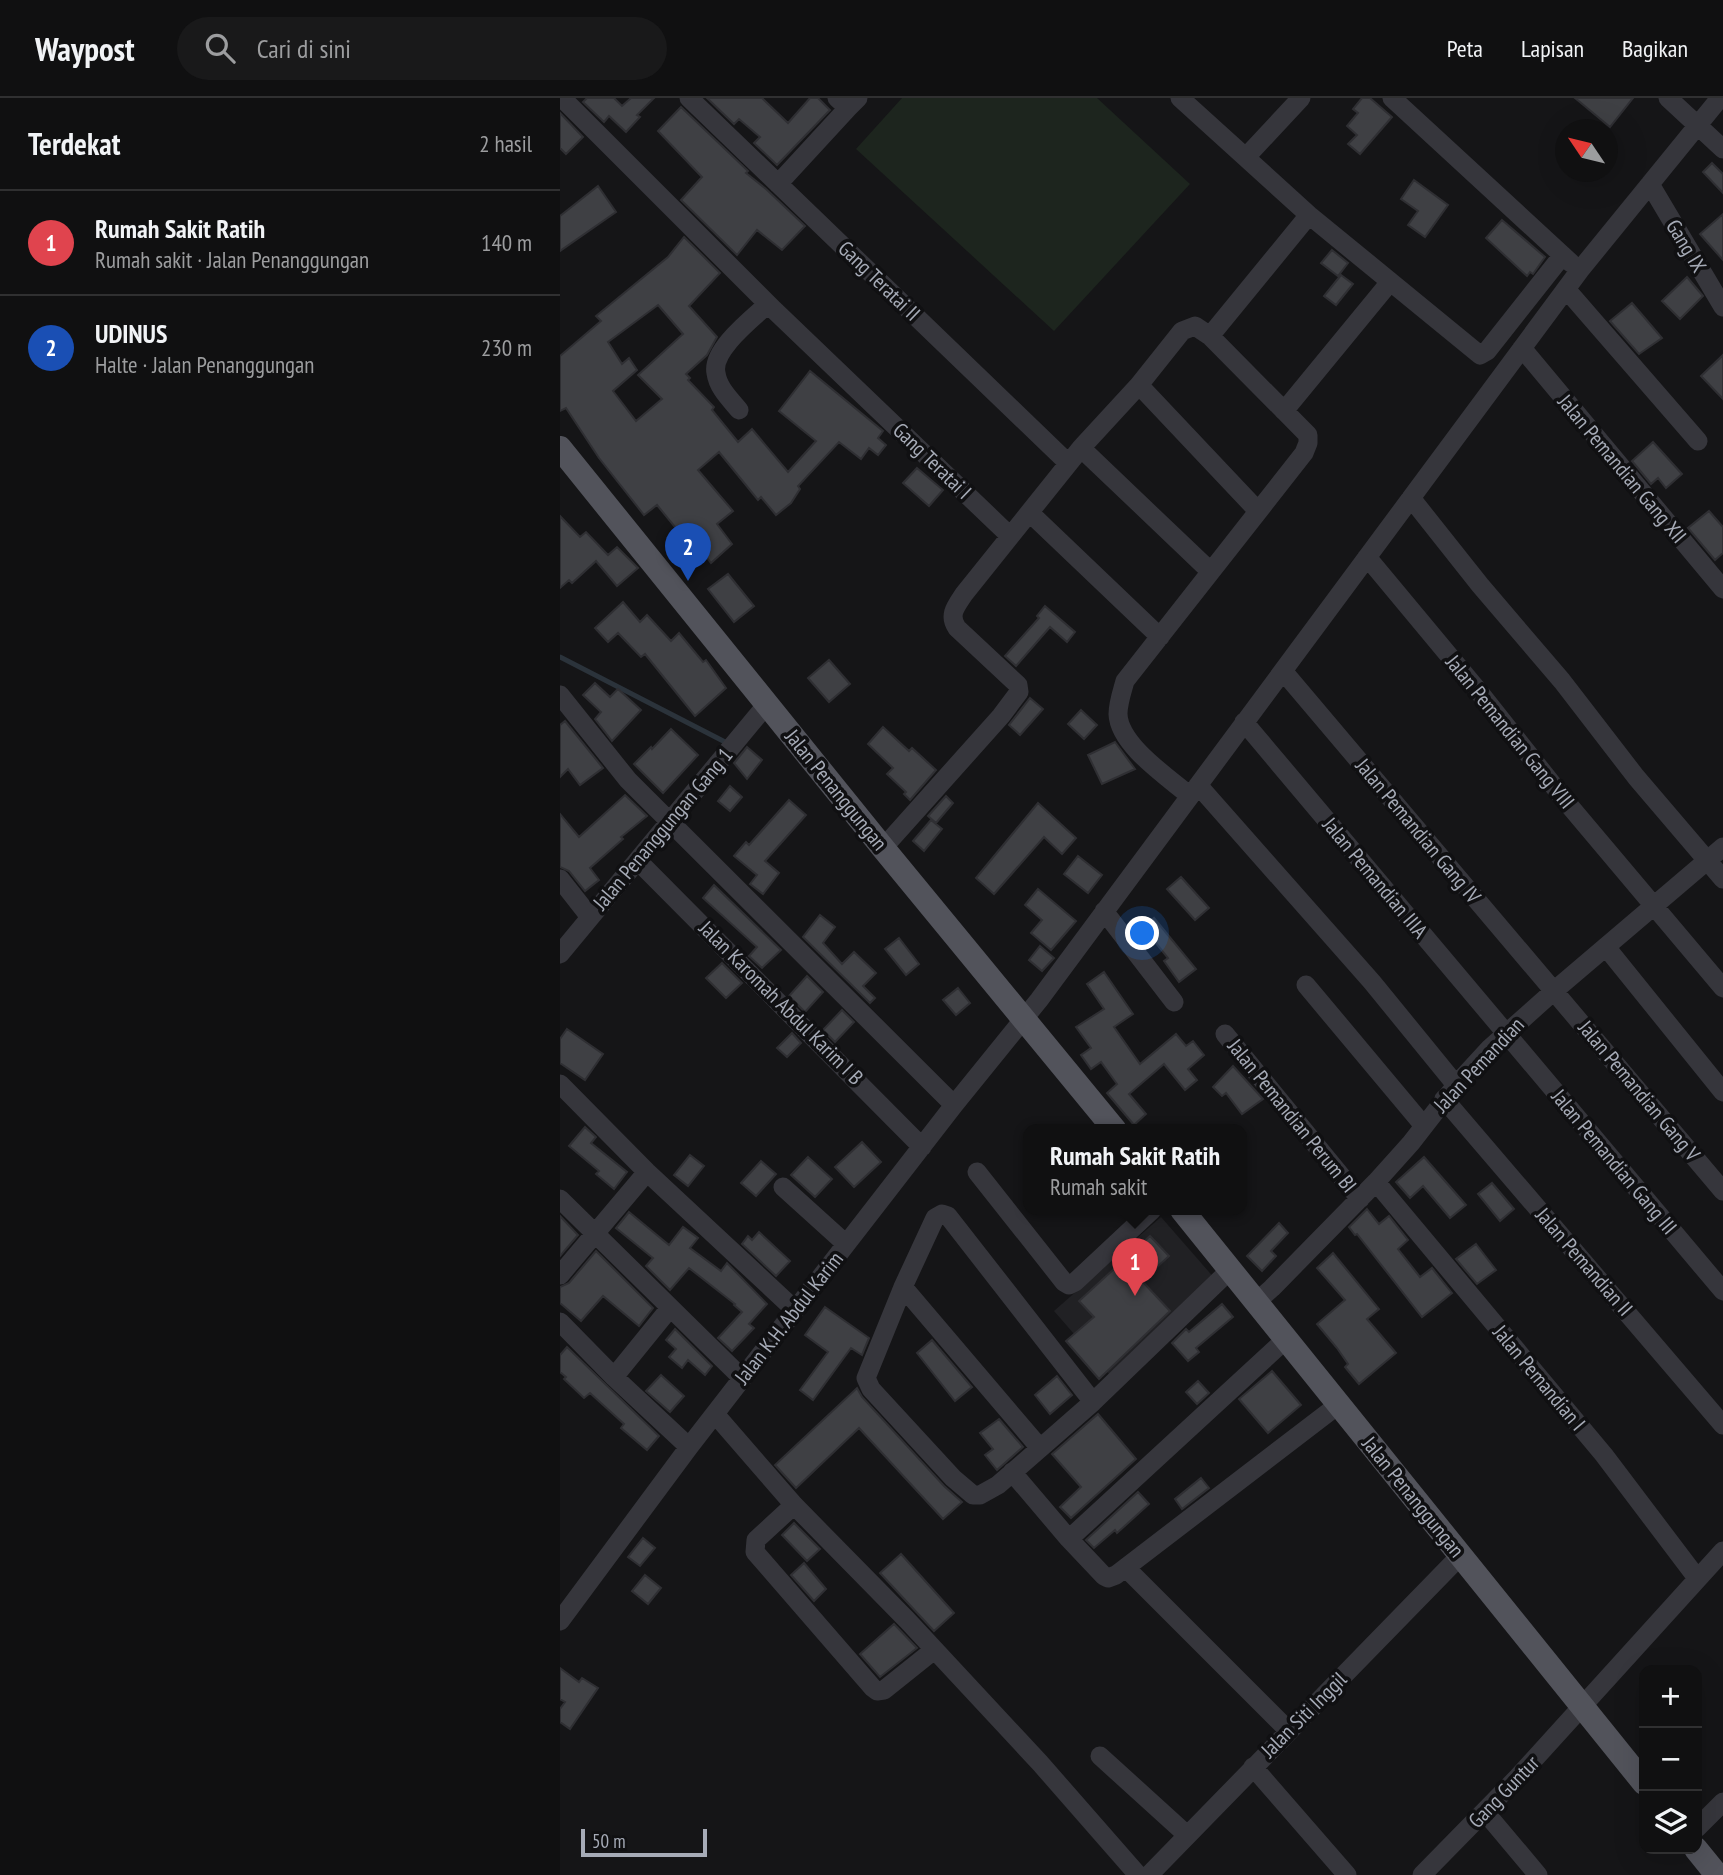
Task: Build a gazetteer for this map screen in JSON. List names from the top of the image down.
{
  "streets": {
    "main road": ["Jalan Penanggungan"],
    "street": [
      "Gang IX",
      "Gang Teratai II",
      "Gang Teratai I",
      "Jalan Pemandian Gang XII",
      "Jalan Pemandian Gang VIII",
      "Jalan Penanggungan Gang 1",
      "Jalan Pemandian Gang IV",
      "Jalan Pemandian IIIA",
      "Jalan Karomah Abdul Karim I B",
      "Jalan Pemandian",
      "Jalan Pemandian Gang V",
      "Jalan Pemandian Perum BI",
      "Jalan Pemandian Gang III",
      "Jalan Pemandian II",
      "Jalan K.H. Abdul Karim",
      "Jalan Pemandian I",
      "Jalan Siti Inggil",
      "Gang Guntur"
    ]
  },
  "crossings": [
    ["Gang IX", "Jalan K.H. Abdul Karim"],
    ["Jalan Pemandian Gang XII", "Jalan K.H. Abdul Karim"],
    ["Jalan Pemandian Gang VIII", "Jalan Pemandian"],
    ["Jalan Pemandian Gang VIII", "Jalan K.H. Abdul Karim"],
    ["Jalan Penanggungan", "Jalan Penanggungan Gang 1"],
    ["Jalan Penanggungan", "Jalan Pemandian"],
    ["Jalan Penanggungan", "Jalan K.H. Abdul Karim"],
    ["Jalan Penanggungan", "Jalan Siti Inggil"],
    ["Jalan Penanggungan", "Gang Guntur"],
    ["Jalan Penanggungan Gang 1", "Jalan Karomah Abdul Karim I B"],
    ["Jalan Pemandian Gang IV", "Jalan Pemandian"],
    ["Jalan Pemandian Gang IV", "Jalan Pemandian Gang V"],
    ["Jalan Pemandian Gang IV", "Jalan K.H. Abdul Karim"],
    ["Jalan Pemandian IIIA", "Jalan Pemandian"],
    ["Jalan Pemandian IIIA", "Jalan Pemandian Gang III"],
    ["Jalan Pemandian IIIA", "Jalan K.H. Abdul Karim"],
    ["Jalan Karomah Abdul Karim I B", "Jalan K.H. Abdul Karim"],
    ["Jalan Pemandian", "Jalan Pemandian Gang V"],
    ["Jalan Pemandian", "Jalan Pemandian Perum BI"],
    ["Jalan Pemandian", "Jalan Pemandian Gang III"],
    ["Jalan Pemandian", "Jalan Pemandian II"],
    ["Jalan Pemandian", "Jalan Pemandian I"],
    ["Jalan Pemandian II", "Jalan K.H. Abdul Karim"],
    ["Jalan Pemandian I", "Gang Guntur"]
  ],
  "scale_bar": "50 m",
  "north": "top left",
  "page": {
    "header": "Waypost",
    "search": "Cari di sini",
    "nav": ["Peta", "Lapisan", "Bagikan"],
    "heading": ["Terdekat", "2 hasil"],
    "list": [
      {
        "mark": "1",
        "name": "Rumah Sakit Ratih",
        "note": "Rumah sakit · Jalan Penanggungan",
        "value": "140 m"
      },
      {
        "mark": "2",
        "name": "UDINUS",
        "note": "Halte · Jalan Penanggungan",
        "value": "230 m"
      }
    ],
    "pins": ["2", "1"],
    "popup": ["Rumah Sakit Ratih", "Rumah sakit"],
    "map_buttons": ["+", "−"],
    "scale": "50 m"
  }
}
